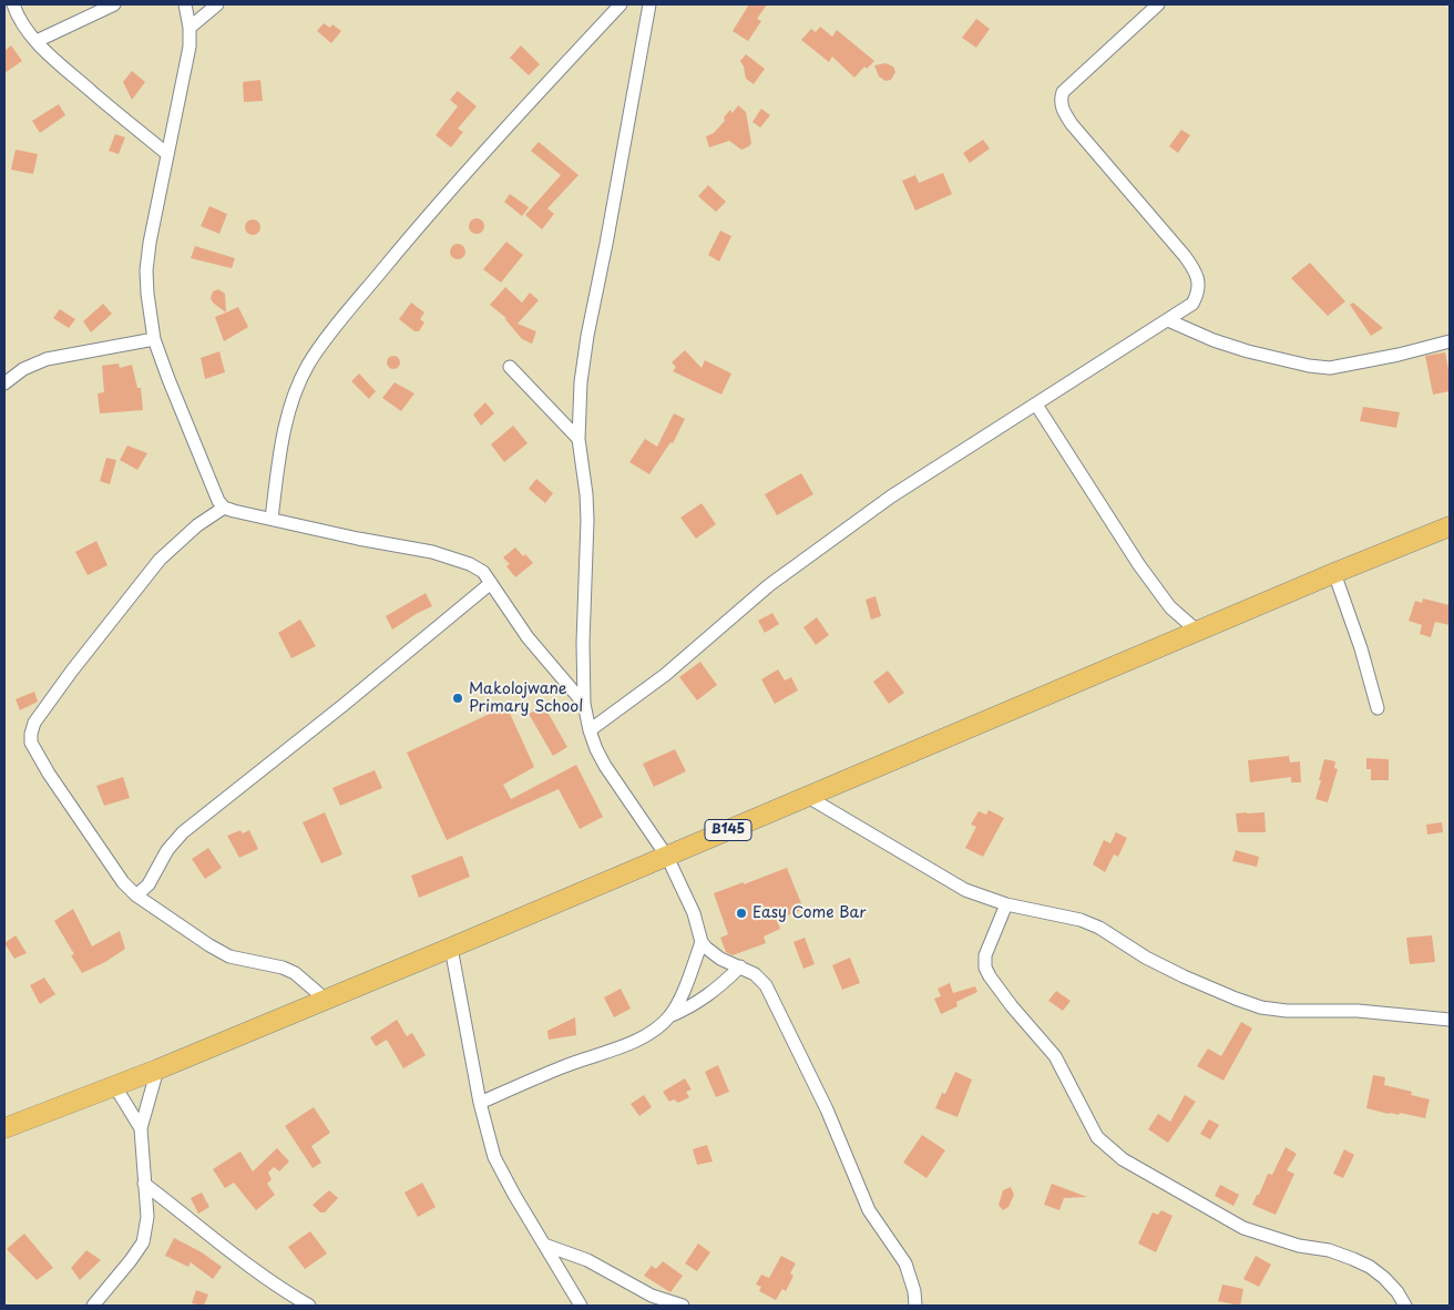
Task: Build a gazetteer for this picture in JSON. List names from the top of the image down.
{
  "streets": {
    "main road": ["B145"]
  },
  "places": ["Makolojwane Primary School", "Easy Come Bar"]
}
